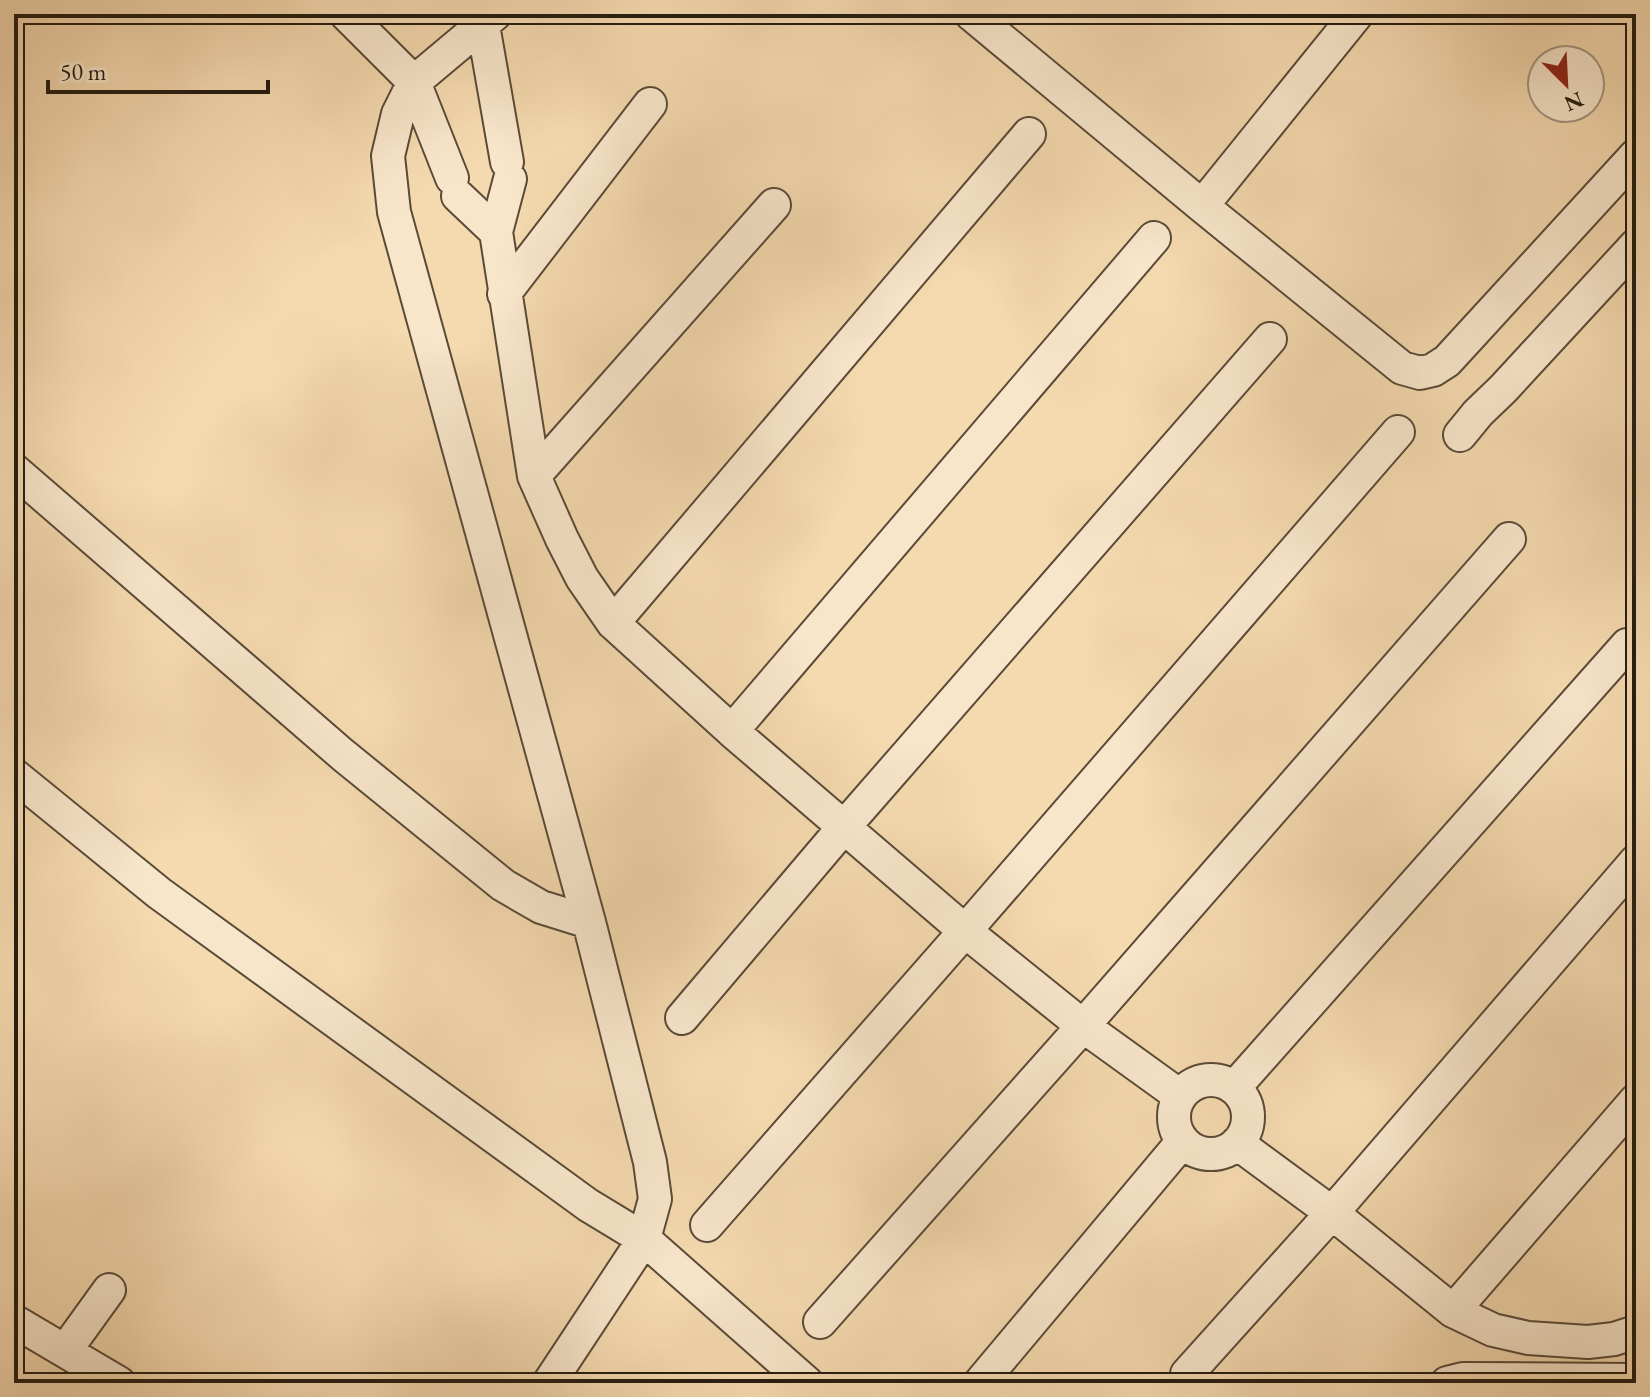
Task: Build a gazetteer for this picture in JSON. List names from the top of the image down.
{
  "scale_bar": "50 m",
  "north": "bottom right"
}
